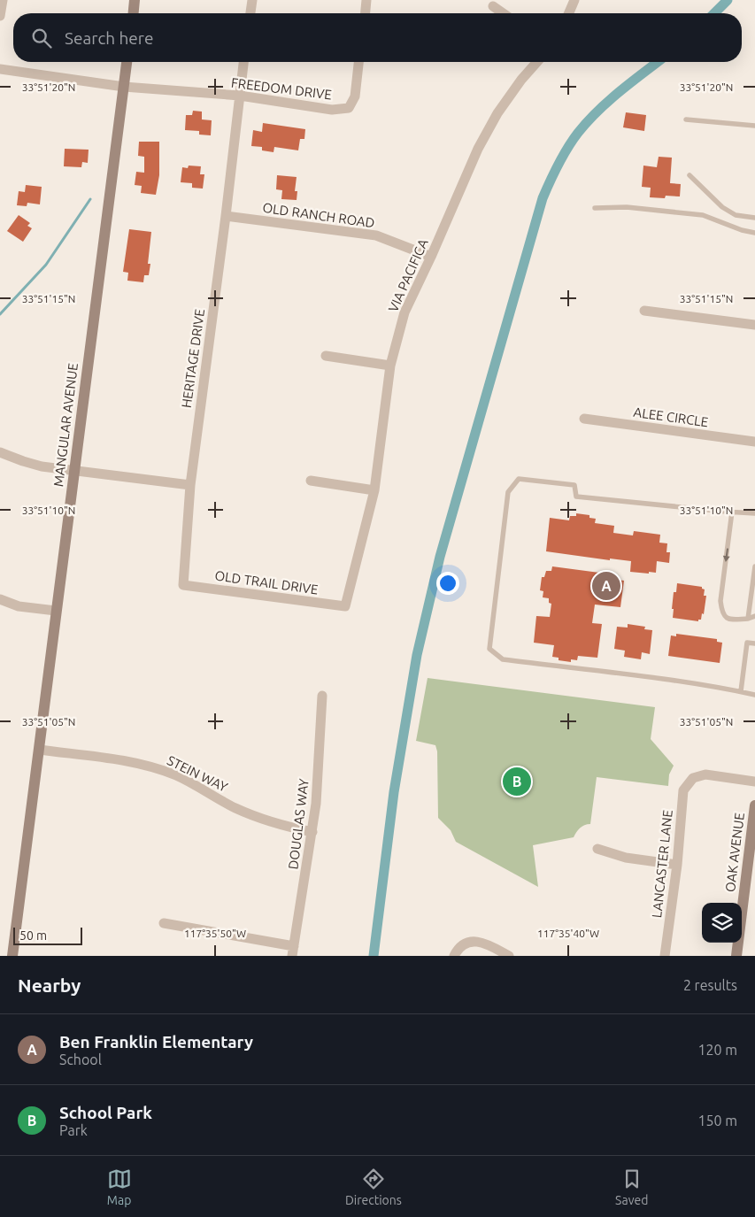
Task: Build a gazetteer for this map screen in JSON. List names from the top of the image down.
{
  "streets": {
    "street": [
      "FREEDOM DRIVE",
      "OLD RANCH ROAD",
      "VIA PACIFICA",
      "HERITAGE DRIVE",
      "ALEE CIRCLE",
      "MANGULAR AVENUE",
      "OLD TRAIL DRIVE",
      "STEIN WAY",
      "DOUGLAS WAY",
      "OAK AVENUE",
      "LANCASTER LANE"
    ]
  },
  "crossings": [
    ["FREEDOM DRIVE", "HERITAGE DRIVE"],
    ["FREEDOM DRIVE", "MANGULAR AVENUE"],
    ["OLD RANCH ROAD", "VIA PACIFICA"],
    ["OLD RANCH ROAD", "HERITAGE DRIVE"],
    ["VIA PACIFICA", "OLD TRAIL DRIVE"],
    ["HERITAGE DRIVE", "OLD TRAIL DRIVE"],
    ["MANGULAR AVENUE", "STEIN WAY"],
    ["STEIN WAY", "DOUGLAS WAY"]
  ],
  "scale_bar": "50 m",
  "page": {
    "search": "Search here",
    "pins": ["A", "B"],
    "scale": "50 m",
    "heading": ["Nearby", "2 results"],
    "list": [
      {
        "mark": "A",
        "name": "Ben Franklin Elementary",
        "note": "School",
        "value": "120 m"
      },
      {
        "mark": "B",
        "name": "School Park",
        "note": "Park",
        "value": "150 m"
      }
    ],
    "nav": ["Map", "Directions", "Saved"]
  },
  "coordinates": [
    "33°51'20\"N",
    "33°51'15\"N",
    "33°51'10\"N",
    "33°51'05\"N",
    "117°35'50\"W",
    "117°35'40\"W"
  ]
}
